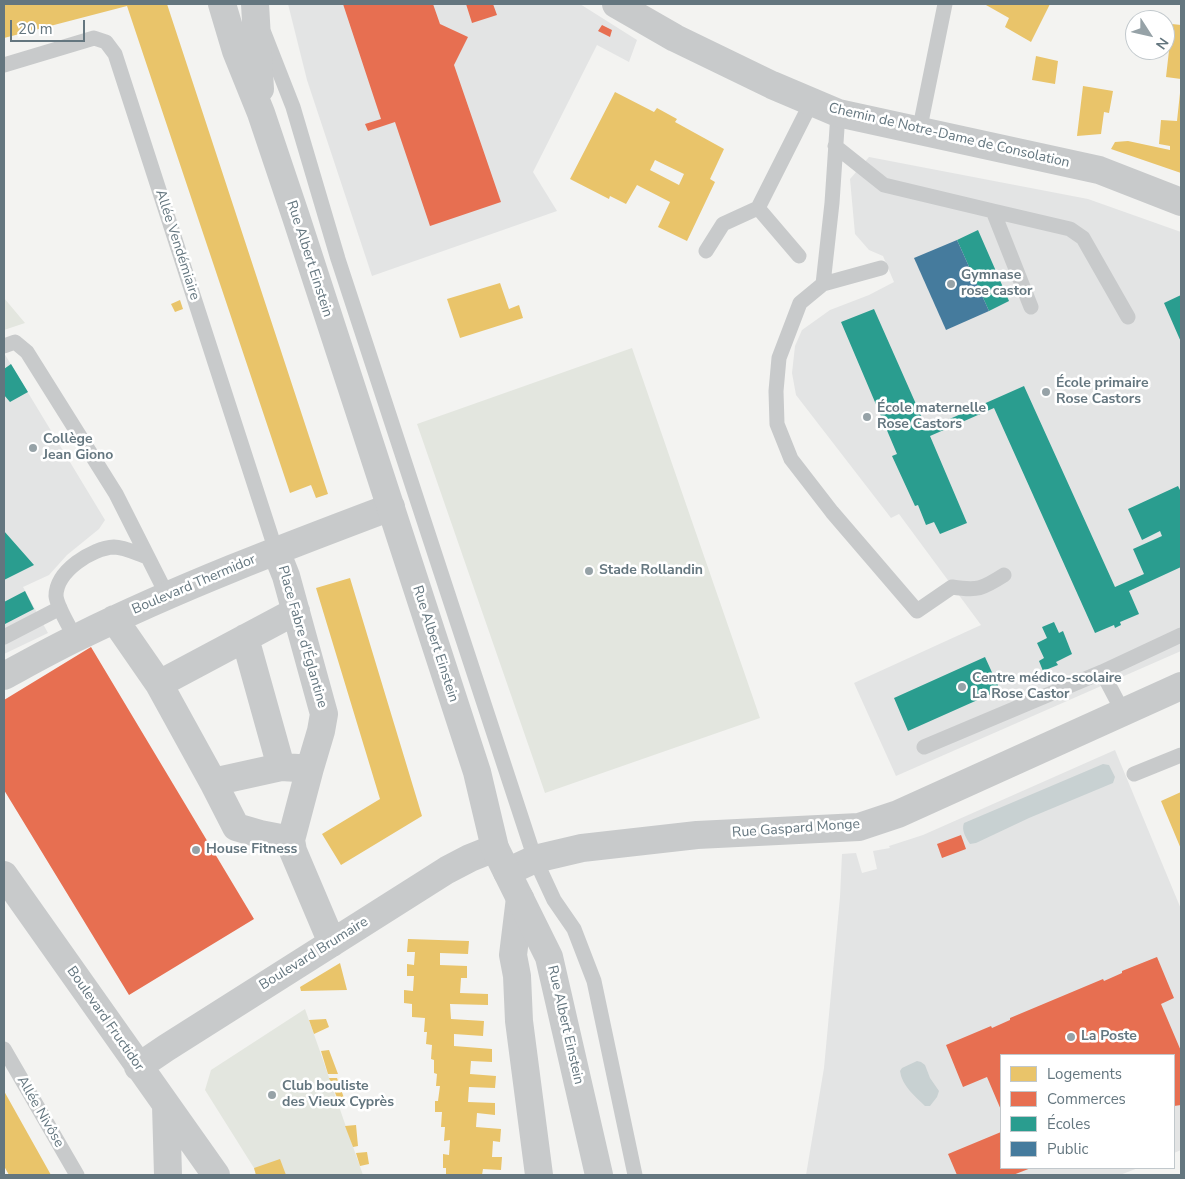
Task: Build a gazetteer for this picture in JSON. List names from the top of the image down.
{
  "streets": {
    "street": [
      "Chemin de Notre-Dame de Consolation",
      "Rue Albert Einstein",
      "Boulevard Thermidor",
      "Place Fabre d'Églantine",
      "Rue Gaspard Monge",
      "Boulevard Brumaire",
      "Boulevard Fructidor"
    ],
    "lane": ["Allée Vendémiaire", "Allée Nivôse"]
  },
  "crossings": [
    ["Allée Vendémiaire", "Boulevard Thermidor"],
    ["Allée Vendémiaire", "Place Fabre d'Églantine"],
    ["Rue Albert Einstein", "Boulevard Thermidor"],
    ["Rue Albert Einstein", "Rue Gaspard Monge"],
    ["Rue Albert Einstein", "Boulevard Brumaire"],
    ["Boulevard Thermidor", "Place Fabre d'Églantine"],
    ["Boulevard Brumaire", "Boulevard Fructidor"]
  ],
  "places": [
    "Gymnase rose castor",
    "École primaire Rose Castors",
    "École maternelle Rose Castors",
    "Collège Jean Giono",
    "Stade Rollandin",
    "Centre médico-scolaire La Rose Castor",
    "House Fitness",
    "La Poste",
    "Club bouliste des Vieux Cyprès"
  ],
  "legend": [
    "Logements",
    "Commerces",
    "Écoles",
    "Public"
  ],
  "scale_bar": "20 m",
  "north": "bottom right"
}
